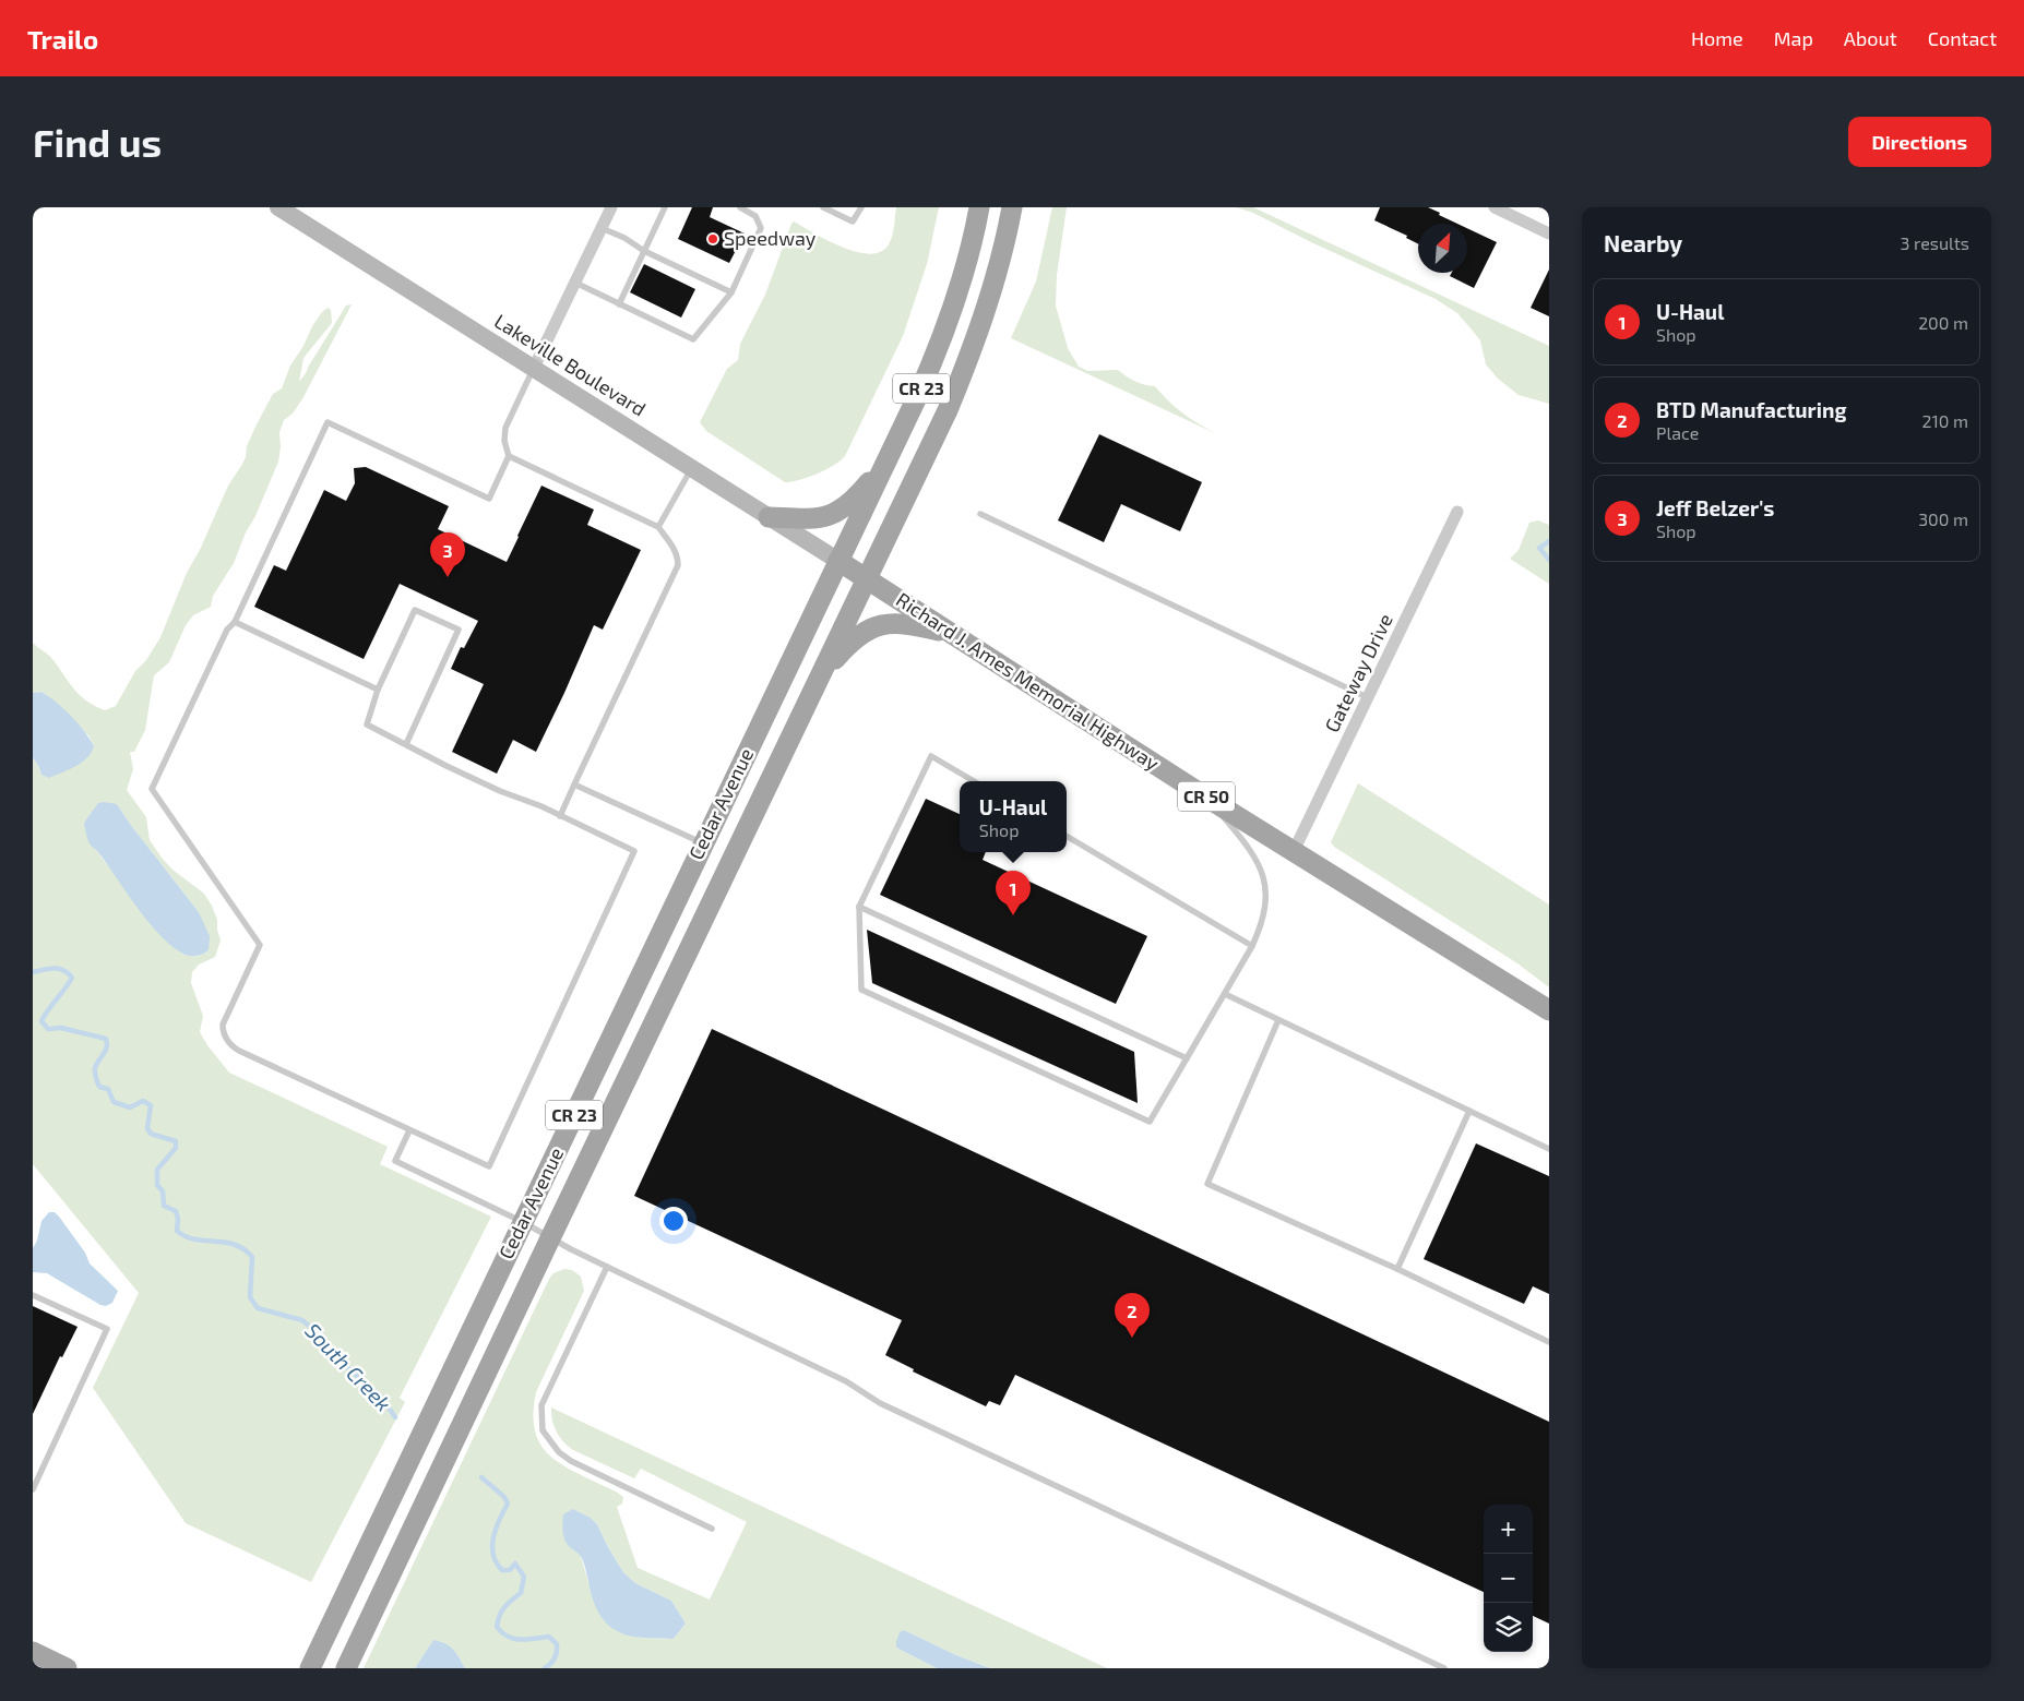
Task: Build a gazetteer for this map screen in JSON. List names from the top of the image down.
{
  "streets": {
    "main road": [
      "CR 23",
      "Richard J. Ames Memorial Highway",
      "CR 50",
      "Cedar Avenue"
    ],
    "street": ["Lakeville Boulevard", "Gateway Drive"]
  },
  "crossings": [
    ["Lakeville Boulevard", "CR 23"],
    ["Lakeville Boulevard", "Richard J. Ames Memorial Highway"],
    ["Lakeville Boulevard", "Cedar Avenue"],
    ["CR 23", "Richard J. Ames Memorial Highway"],
    ["CR 23", "Cedar Avenue"],
    ["Gateway Drive", "Richard J. Ames Memorial Highway"],
    ["Richard J. Ames Memorial Highway", "Cedar Avenue"]
  ],
  "water": ["South Creek"],
  "places": ["Speedway"],
  "north": "top right",
  "page": {
    "header": "Trailo",
    "nav": [
      "Home",
      "Map",
      "About",
      "Contact"
    ],
    "buttons": "Directions",
    "title": "Find us",
    "heading": ["Nearby", "3 results"],
    "list": [
      {
        "mark": "1",
        "name": "U-Haul",
        "note": "Shop",
        "value": "200 m"
      },
      {
        "mark": "2",
        "name": "BTD Manufacturing",
        "note": "Place",
        "value": "210 m"
      },
      {
        "mark": "3",
        "name": "Jeff Belzer's",
        "note": "Shop",
        "value": "300 m"
      }
    ],
    "pins": ["3", "1", "2"],
    "popup": ["U-Haul", "Shop"],
    "map_buttons": ["+", "−"]
  }
}
